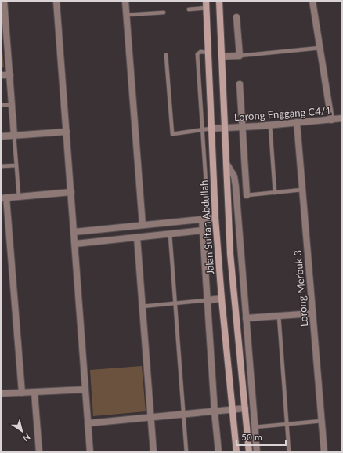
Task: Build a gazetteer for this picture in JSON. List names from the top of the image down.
{
  "streets": {
    "main road": ["Jalan Sultan Abdullah"],
    "street": ["Lorong Enggang C4/1", "Lorong Merbuk 3"]
  },
  "crossings": [
    ["Lorong Enggang C4/1", "Jalan Sultan Abdullah"],
    ["Lorong Enggang C4/1", "Lorong Merbuk 3"]
  ],
  "scale_bar": "50 m",
  "north": "bottom right"
}
